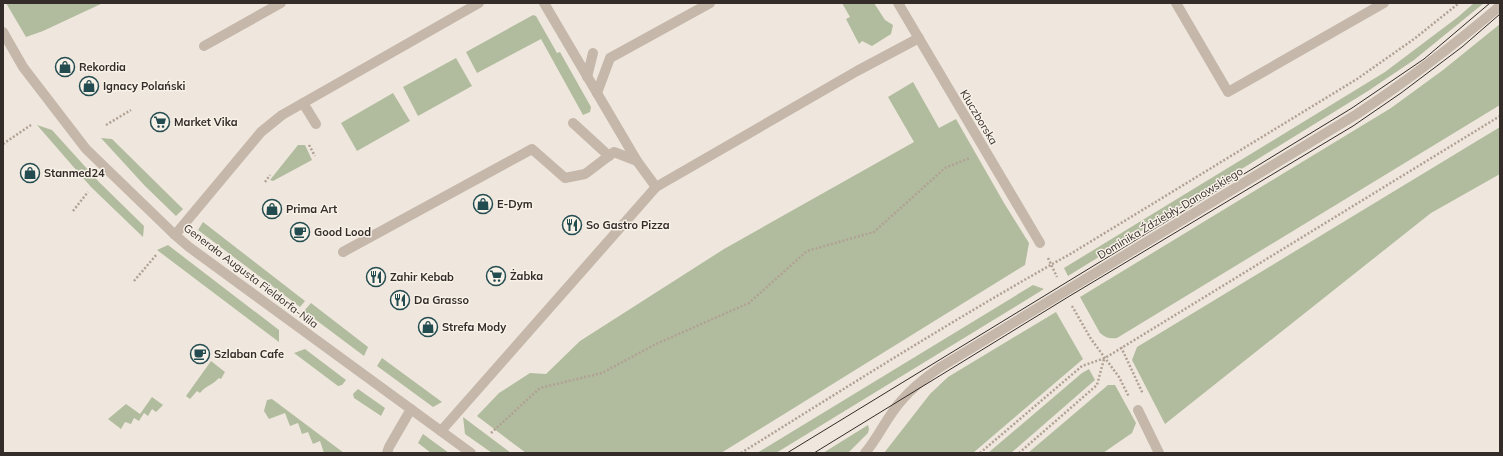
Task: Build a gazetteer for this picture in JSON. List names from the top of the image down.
{
  "streets": {
    "street": ["Kluczborska", "Dominika Ździebły-Danowskiego", "Generała Augusta Fieldorfa-Nila"]
  },
  "places": {
    "shop": [
      "Rekordia",
      "Ignacy Polański",
      "Stanmed24",
      "E-Dym",
      "Prima Art",
      "Strefa Mody"
    ],
    "supermarket": ["Market Vika", "Żabka"],
    "restaurant": ["So Gastro Pizza", "Zahir Kebab", "Da Grasso"],
    "cafe": ["Good Lood", "Szlaban Cafe"]
  }
}
